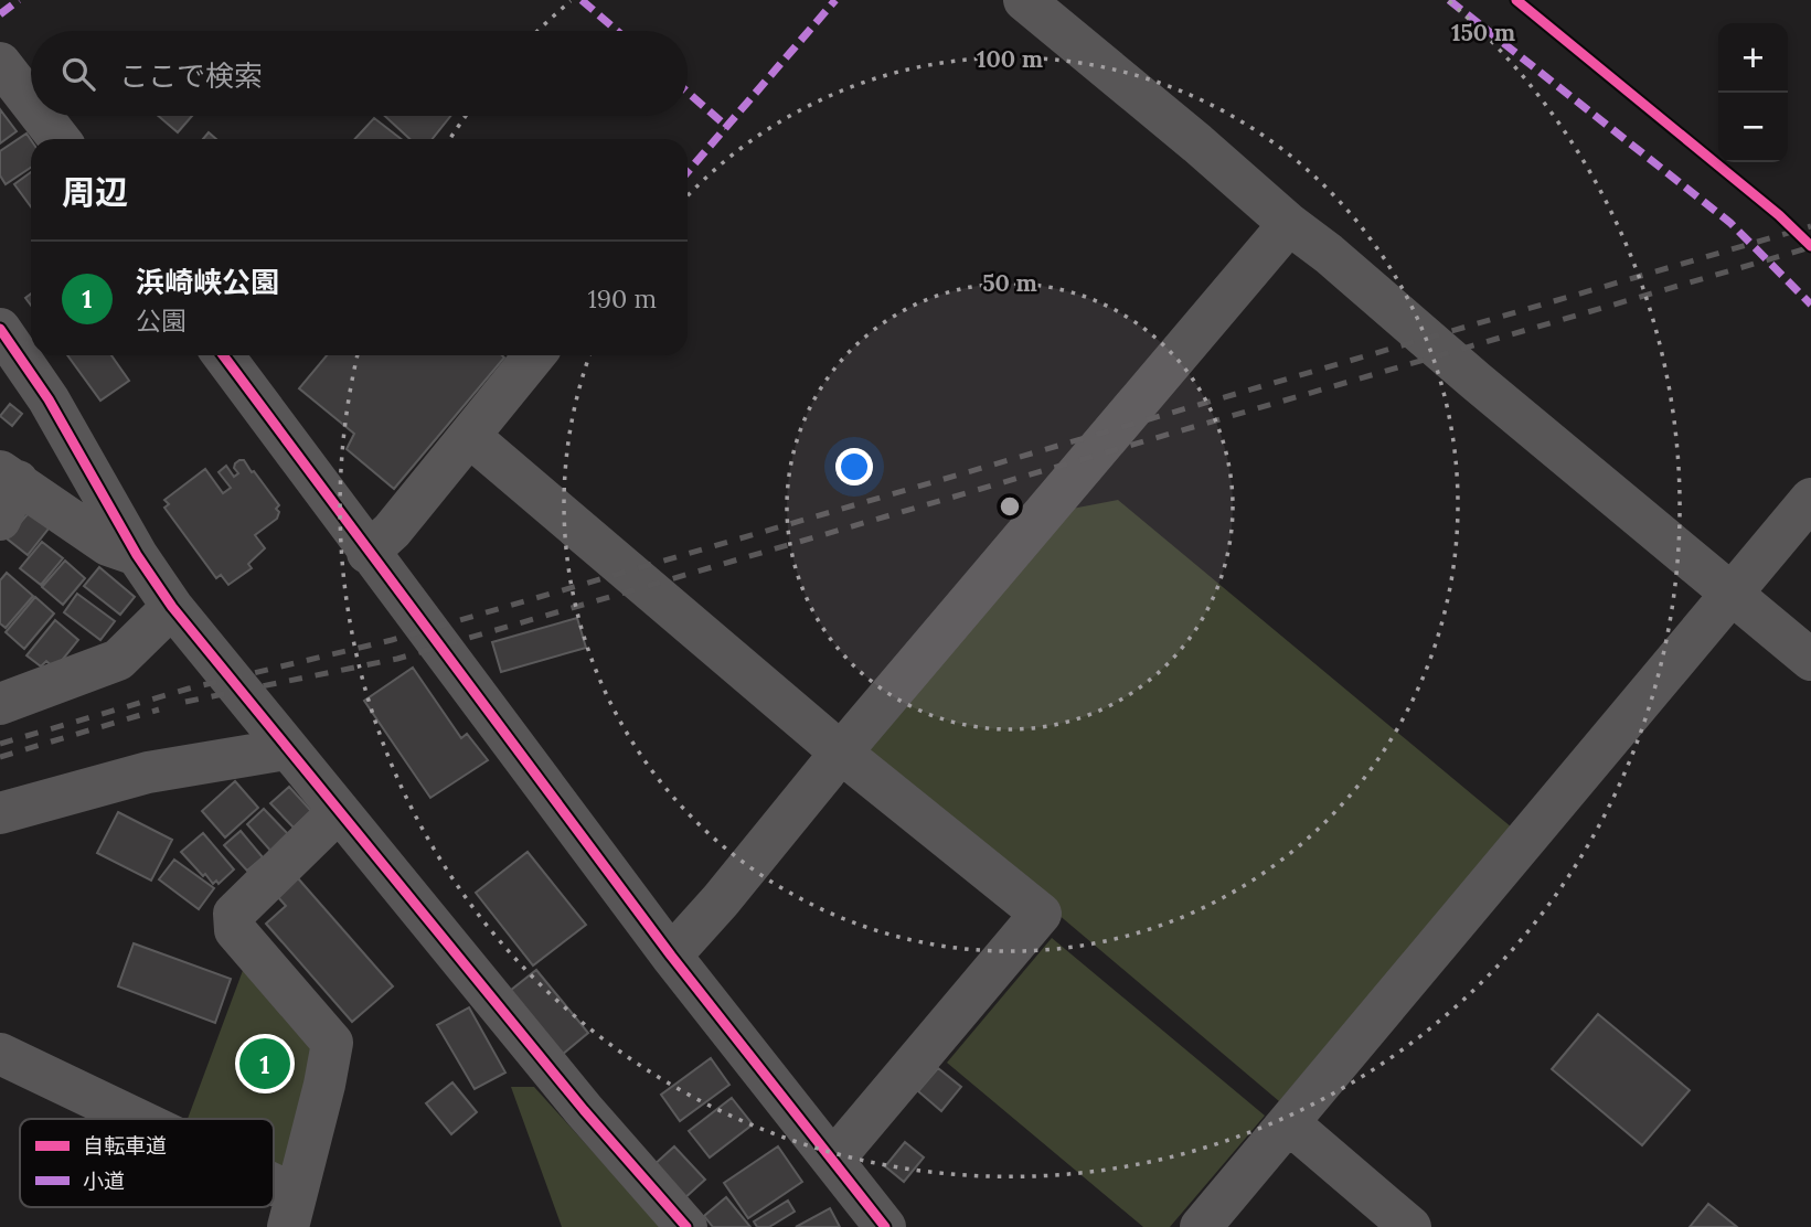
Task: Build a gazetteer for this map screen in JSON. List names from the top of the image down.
{
  "legend": ["自転車道", "小道"],
  "page": {
    "map_buttons": ["+", "−"],
    "search": "ここで検索",
    "heading": "周辺",
    "list": [
      {
        "mark": "1",
        "name": "浜崎峡公園",
        "note": "公園",
        "value": "190 m"
      }
    ],
    "pins": "1"
  },
  "rings": ["150 m", "100 m", "50 m"]
}
